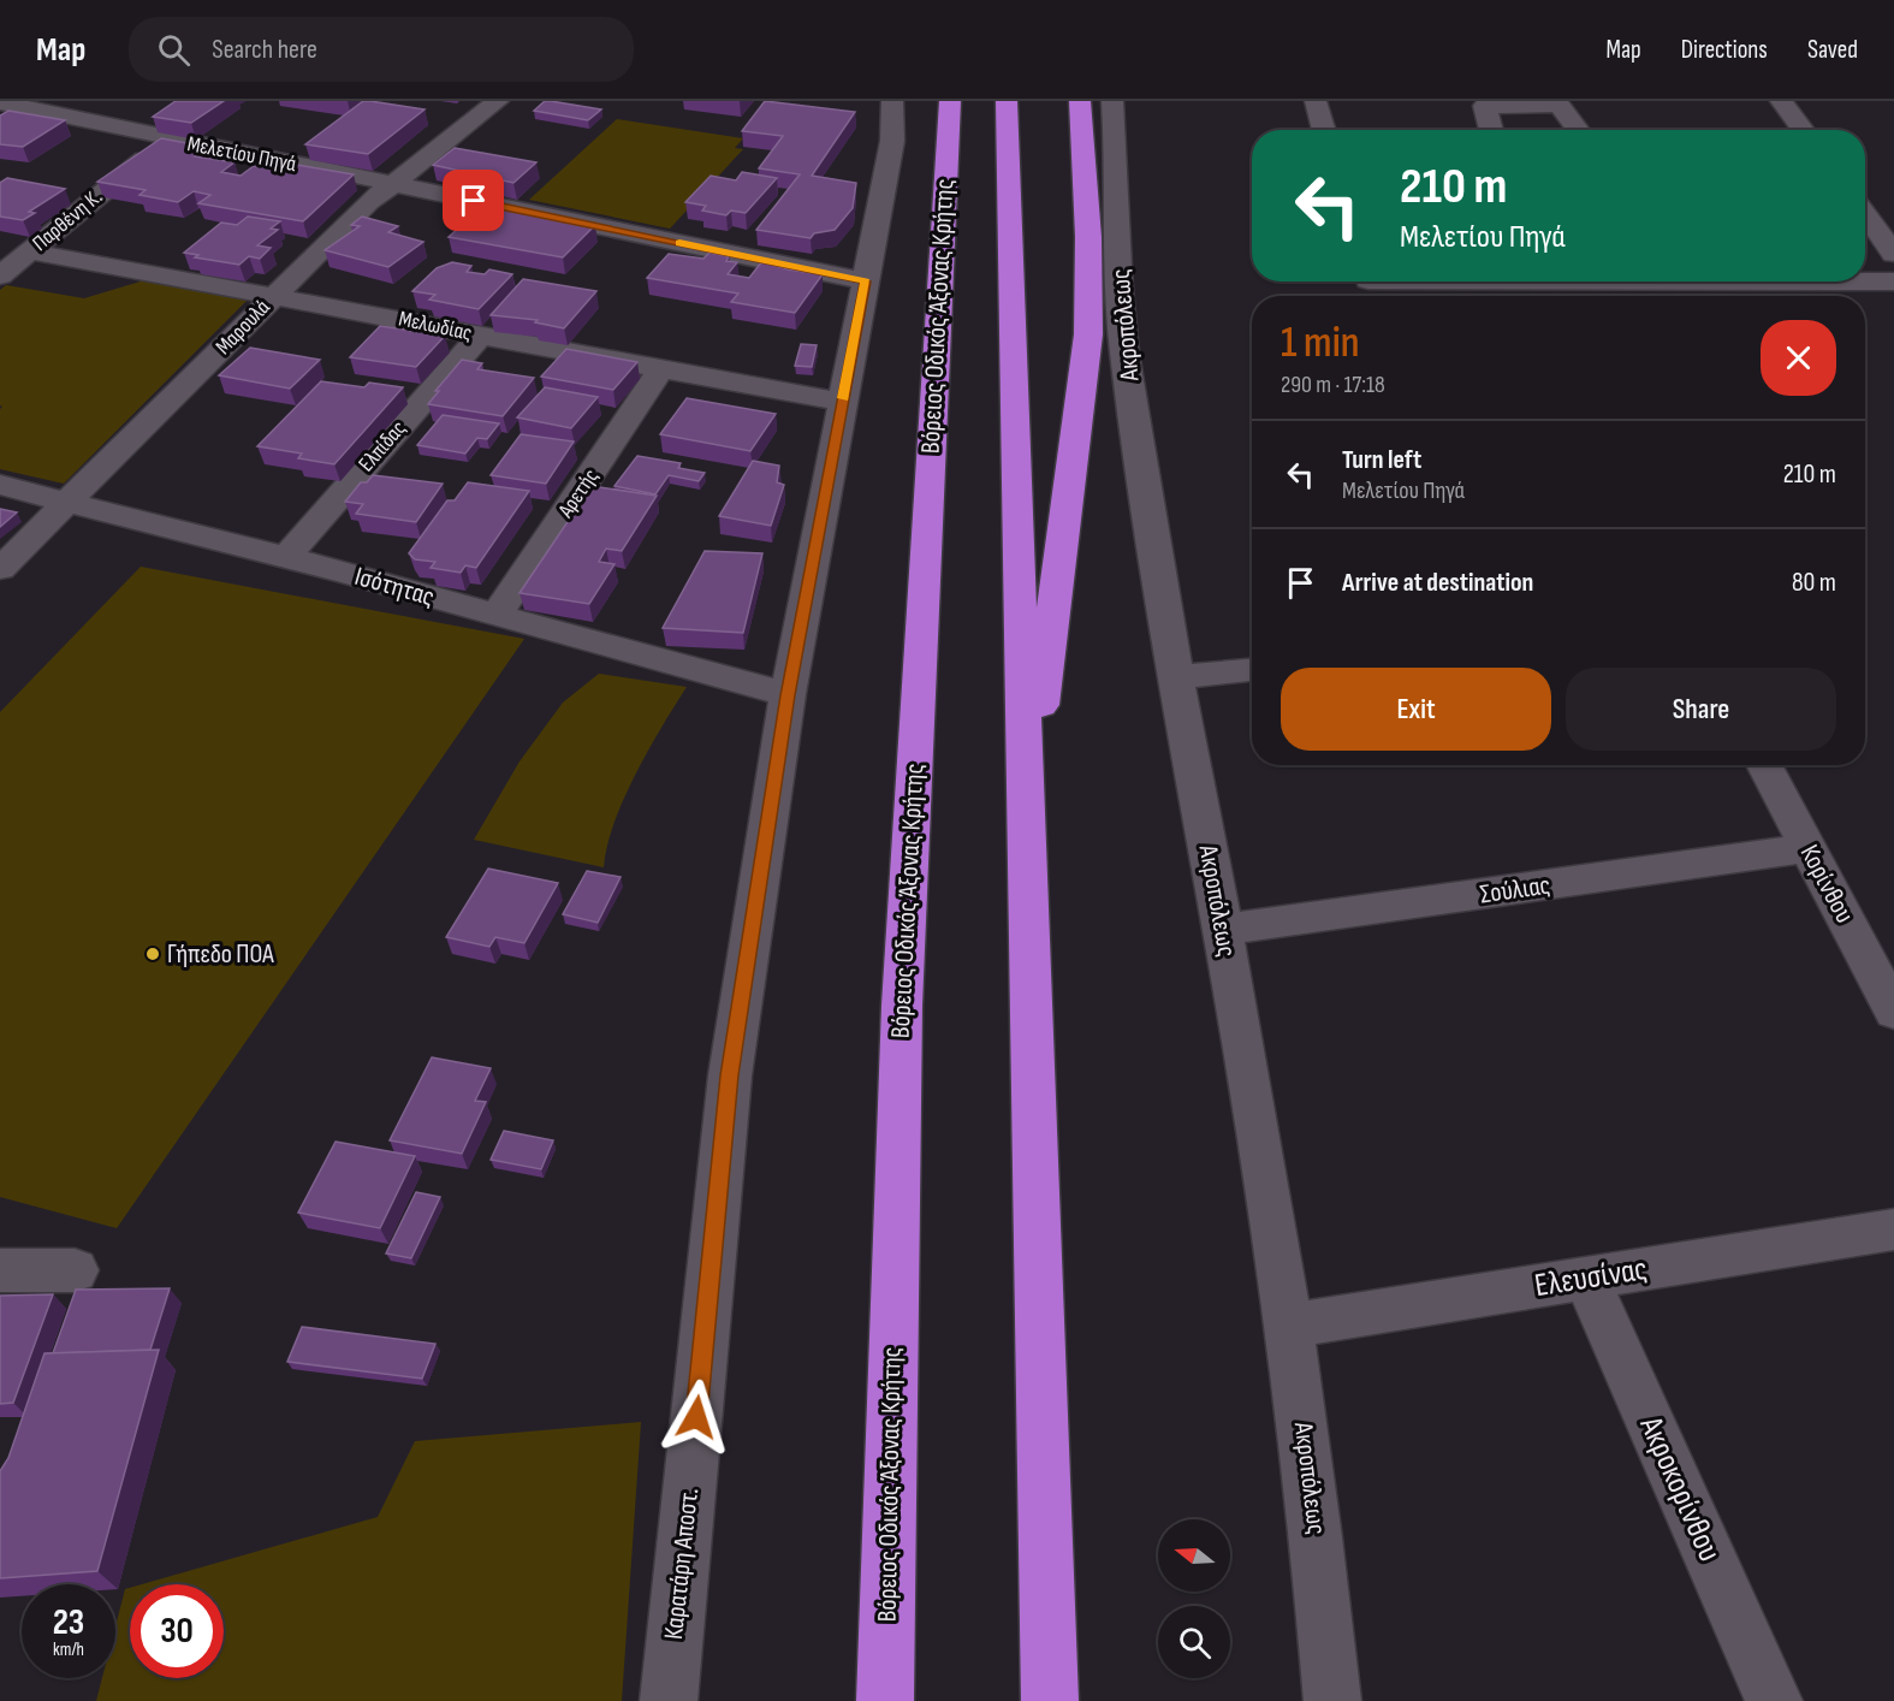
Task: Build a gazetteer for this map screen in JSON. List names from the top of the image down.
{
  "streets": {
    "highway": ["Βόρειος Οδικός Άξονας Κρήτης"],
    "street": [
      "Μελετίου Πηγά",
      "Παρθένη Κ.",
      "Ακροπόλεως",
      "Μελωδίας",
      "Μαρουλά",
      "Ελπίδας",
      "Αρετής",
      "Ισότητας",
      "Κορίνθου",
      "Σούλιας",
      "Ελευσίνας",
      "Ακροκορίνθου",
      "Καρατάρη Αποστ."
    ]
  },
  "crossings": [
    ["Μελετίου Πηγά", "Παρθένη Κ."],
    ["Μελετίου Πηγά", "Μαρουλά"],
    ["Μελετίου Πηγά", "Καρατάρη Αποστ."],
    ["Παρθένη Κ.", "Μελωδίας"],
    ["Ακροπόλεως", "Σούλιας"],
    ["Ακροπόλεως", "Ελευσίνας"],
    ["Μελωδίας", "Μαρουλά"],
    ["Μελωδίας", "Ελπίδας"],
    ["Μελωδίας", "Αρετής"],
    ["Μελωδίας", "Καρατάρη Αποστ."],
    ["Μαρουλά", "Ισότητας"],
    ["Ελπίδας", "Ισότητας"],
    ["Αρετής", "Ισότητας"],
    ["Ισότητας", "Καρατάρη Αποστ."],
    ["Κορίνθου", "Σούλιας"],
    ["Ελευσίνας", "Ακροκορίνθου"]
  ],
  "places": ["Γήπεδο ΠΟΑ"],
  "north": "left",
  "page": {
    "header": "Map",
    "search": "Search here",
    "nav": ["Map", "Directions", "Saved"],
    "turn": ["210 m", "Μελετίου Πηγά"],
    "heading": ["1 min", "290 m · 17:18"],
    "list": [
      {
        "name": "Turn left",
        "note": "Μελετίου Πηγά",
        "value": "210 m"
      },
      {
        "name": "Arrive at destination",
        "value": "80 m"
      }
    ],
    "buttons": ["Exit", "Share"],
    "speed": "23 km/h",
    "limit": "30"
  }
}
